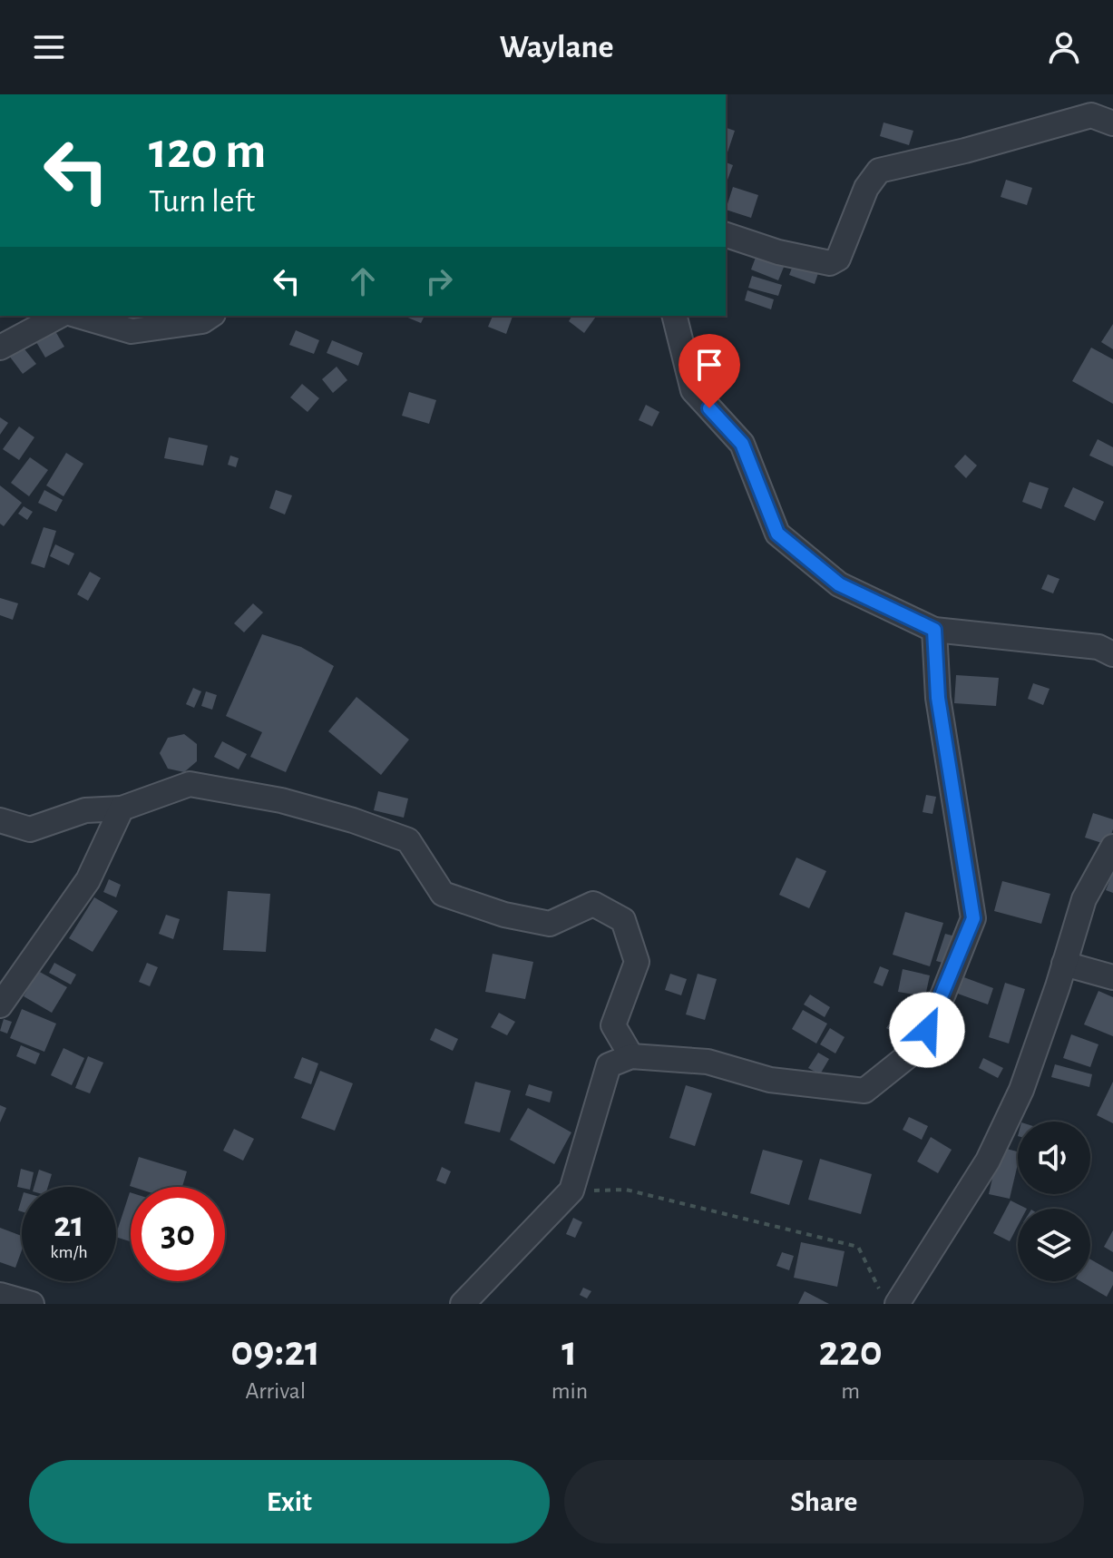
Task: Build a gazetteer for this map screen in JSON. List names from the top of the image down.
{
  "page": {
    "header": "Waylane",
    "turn": ["120 m", "Turn left"],
    "speed": "21 km/h",
    "limit": "30",
    "eta": [
      "09:21",
      "Arrival",
      "1",
      "min",
      "220",
      "m"
    ],
    "buttons": ["Exit", "Share"]
  }
}
